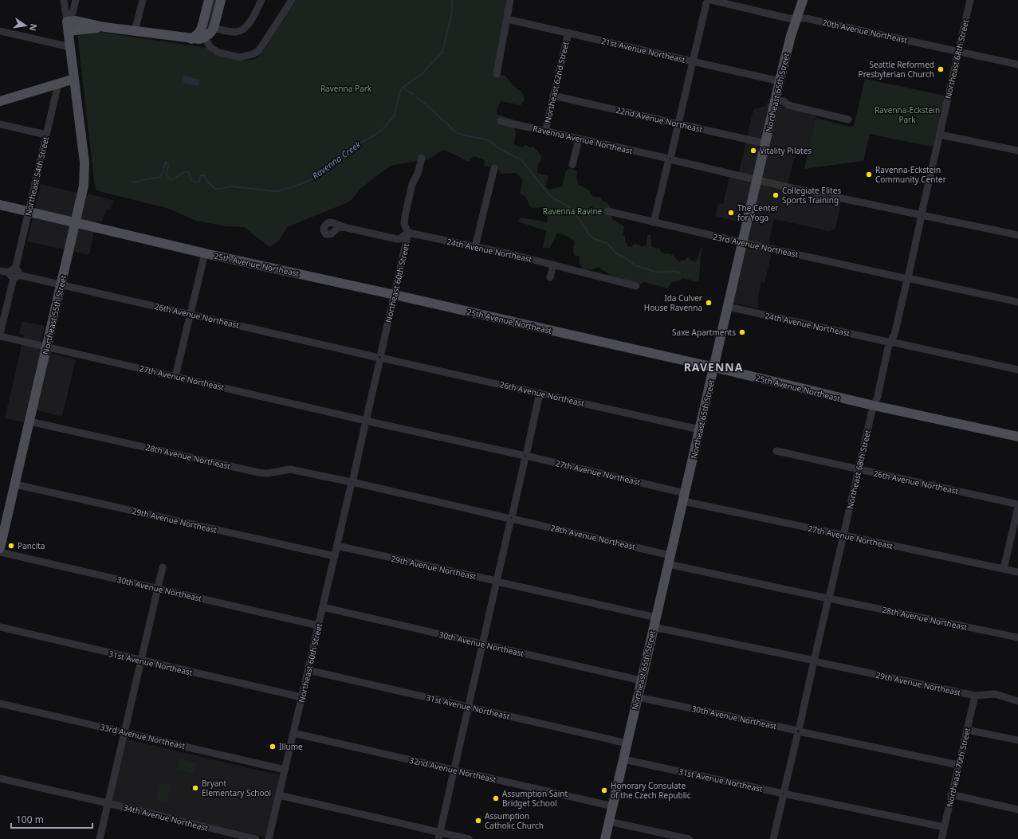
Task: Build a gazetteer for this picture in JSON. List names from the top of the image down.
{
  "streets": {
    "main road": ["Northeast 65th Street", "25th Avenue Northeast", "Northeast 55th Street"],
    "street": [
      "20th Avenue Northeast",
      "21st Avenue Northeast",
      "Northeast 68th Street",
      "Northeast 62nd Street",
      "22nd Avenue Northeast",
      "Ravenna Avenue Northeast",
      "Northeast 54th Street",
      "23rd Avenue Northeast",
      "24th Avenue Northeast",
      "Northeast 60th Street",
      "26th Avenue Northeast",
      "27th Avenue Northeast",
      "28th Avenue Northeast",
      "29th Avenue Northeast",
      "30th Avenue Northeast",
      "31st Avenue Northeast",
      "33rd Avenue Northeast",
      "Northeast 70th Street",
      "32nd Avenue Northeast",
      "34th Avenue Northeast"
    ]
  },
  "crossings": [
    ["20th Avenue Northeast", "Northeast 68th Street"],
    ["20th Avenue Northeast", "Northeast 65th Street"],
    ["21st Avenue Northeast", "Northeast 62nd Street"],
    ["21st Avenue Northeast", "Northeast 65th Street"],
    ["Northeast 68th Street", "Ravenna Avenue Northeast"],
    ["Northeast 68th Street", "23rd Avenue Northeast"],
    ["Northeast 68th Street", "24th Avenue Northeast"],
    ["Northeast 68th Street", "25th Avenue Northeast"],
    ["Northeast 68th Street", "26th Avenue Northeast"],
    ["Northeast 68th Street", "27th Avenue Northeast"],
    ["Northeast 68th Street", "28th Avenue Northeast"],
    ["Northeast 68th Street", "29th Avenue Northeast"],
    ["Northeast 68th Street", "30th Avenue Northeast"],
    ["Northeast 68th Street", "31st Avenue Northeast"],
    ["Northeast 62nd Street", "22nd Avenue Northeast"],
    ["Northeast 62nd Street", "Ravenna Avenue Northeast"],
    ["Northeast 65th Street", "22nd Avenue Northeast"],
    ["Northeast 65th Street", "Ravenna Avenue Northeast"],
    ["Northeast 65th Street", "23rd Avenue Northeast"],
    ["Northeast 65th Street", "24th Avenue Northeast"],
    ["Northeast 65th Street", "25th Avenue Northeast"],
    ["Northeast 65th Street", "26th Avenue Northeast"],
    ["Northeast 65th Street", "27th Avenue Northeast"],
    ["Northeast 65th Street", "28th Avenue Northeast"],
    ["Northeast 65th Street", "29th Avenue Northeast"],
    ["Northeast 65th Street", "30th Avenue Northeast"],
    ["Northeast 65th Street", "31st Avenue Northeast"],
    ["Northeast 65th Street", "32nd Avenue Northeast"],
    ["Northeast 54th Street", "25th Avenue Northeast"],
    ["Northeast 54th Street", "26th Avenue Northeast"],
    ["24th Avenue Northeast", "Northeast 60th Street"],
    ["25th Avenue Northeast", "Northeast 60th Street"],
    ["25th Avenue Northeast", "Northeast 55th Street"],
    ["Northeast 60th Street", "26th Avenue Northeast"],
    ["Northeast 60th Street", "27th Avenue Northeast"],
    ["Northeast 60th Street", "28th Avenue Northeast"],
    ["Northeast 60th Street", "29th Avenue Northeast"],
    ["Northeast 60th Street", "30th Avenue Northeast"],
    ["Northeast 60th Street", "31st Avenue Northeast"],
    ["Northeast 60th Street", "33rd Avenue Northeast"],
    ["Northeast 60th Street", "32nd Avenue Northeast"],
    ["Northeast 55th Street", "26th Avenue Northeast"],
    ["Northeast 55th Street", "27th Avenue Northeast"],
    ["Northeast 55th Street", "28th Avenue Northeast"],
    ["Northeast 55th Street", "29th Avenue Northeast"],
    ["29th Avenue Northeast", "Northeast 70th Street"],
    ["30th Avenue Northeast", "Northeast 70th Street"],
    ["31st Avenue Northeast", "Northeast 70th Street"]
  ],
  "districts": ["RAVENNA"],
  "water": ["Ravenna Creek"],
  "parks": ["Ravenna Park", "Ravenna-Eckstein Park", "Ravenna Ravine"],
  "places": [
    "Seattle Reformed Presbyterian Church",
    "Vitality Pilates",
    "Ravenna-Eckstein Community Center",
    "Collegiate Elites Sports Training",
    "The Center for Yoga",
    "Ida Culver House Ravenna",
    "Saxe Apartments",
    "Pancita",
    "Illume",
    "Bryant Elementary School",
    "Honorary Consulate of the Czech Republic",
    "Assumption Saint Bridget School",
    "Assumption Catholic Church"
  ],
  "scale_bar": "100 m",
  "north": "right"
}
